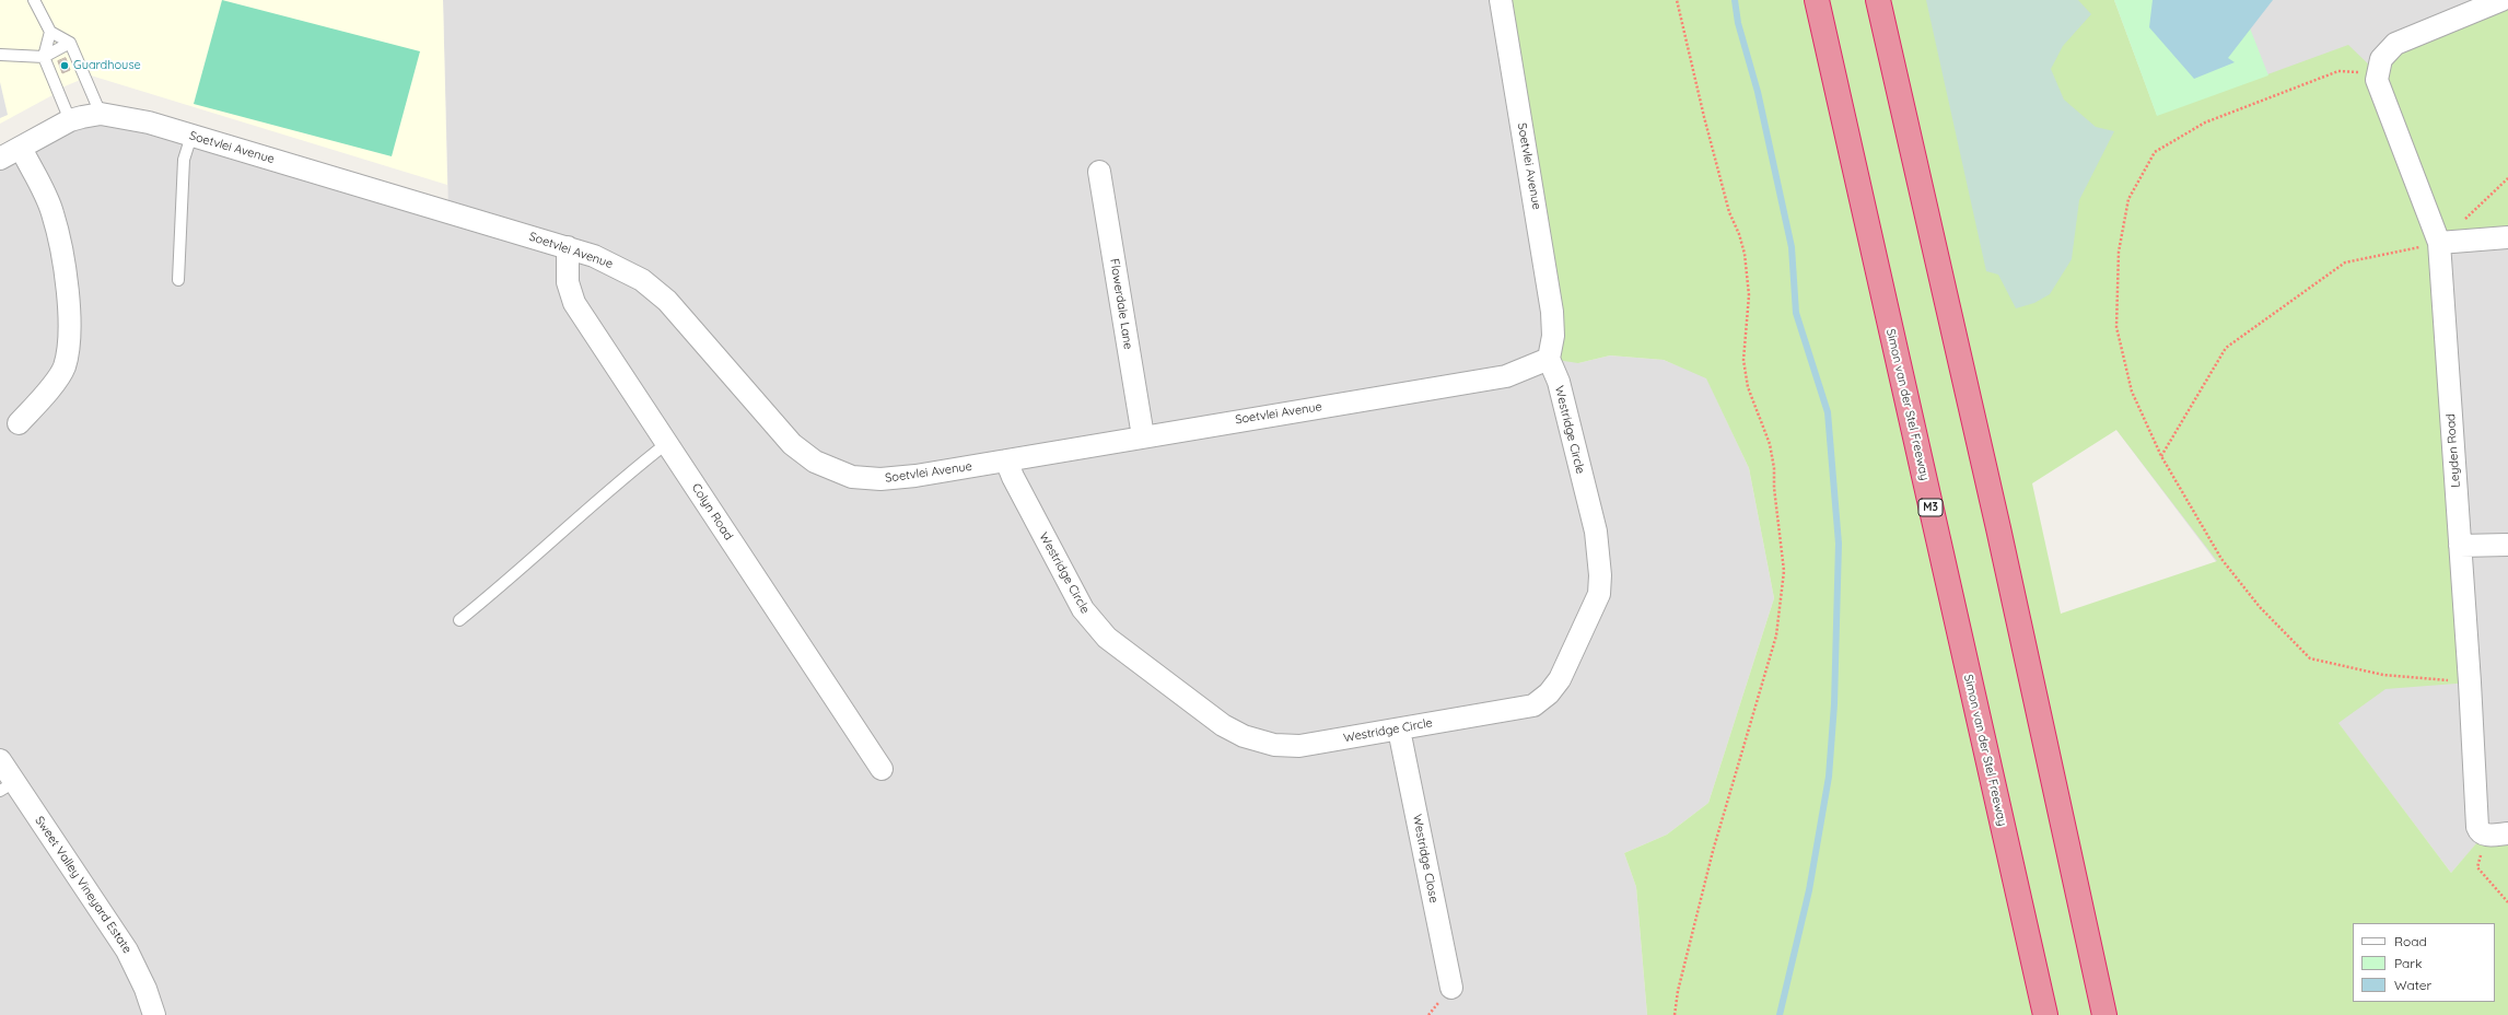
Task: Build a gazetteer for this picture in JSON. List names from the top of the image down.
{
  "streets": {
    "highway": ["Simon van der Stel Freeway", "M3"],
    "street": [
      "Soetvlei Avenue",
      "Flowerdale Lane",
      "Westridge Circle",
      "Leyden Road",
      "Colyn Road",
      "Westridge Close",
      "Sweet Valley Vineyard Estate"
    ]
  },
  "crossings": [
    ["Soetvlei Avenue", "Flowerdale Lane"],
    ["Soetvlei Avenue", "Westridge Circle"],
    ["Soetvlei Avenue", "Colyn Road"],
    ["Westridge Circle", "Westridge Close"]
  ],
  "places": ["Guardhouse"],
  "legend": ["Road", "Park", "Water"]
}
